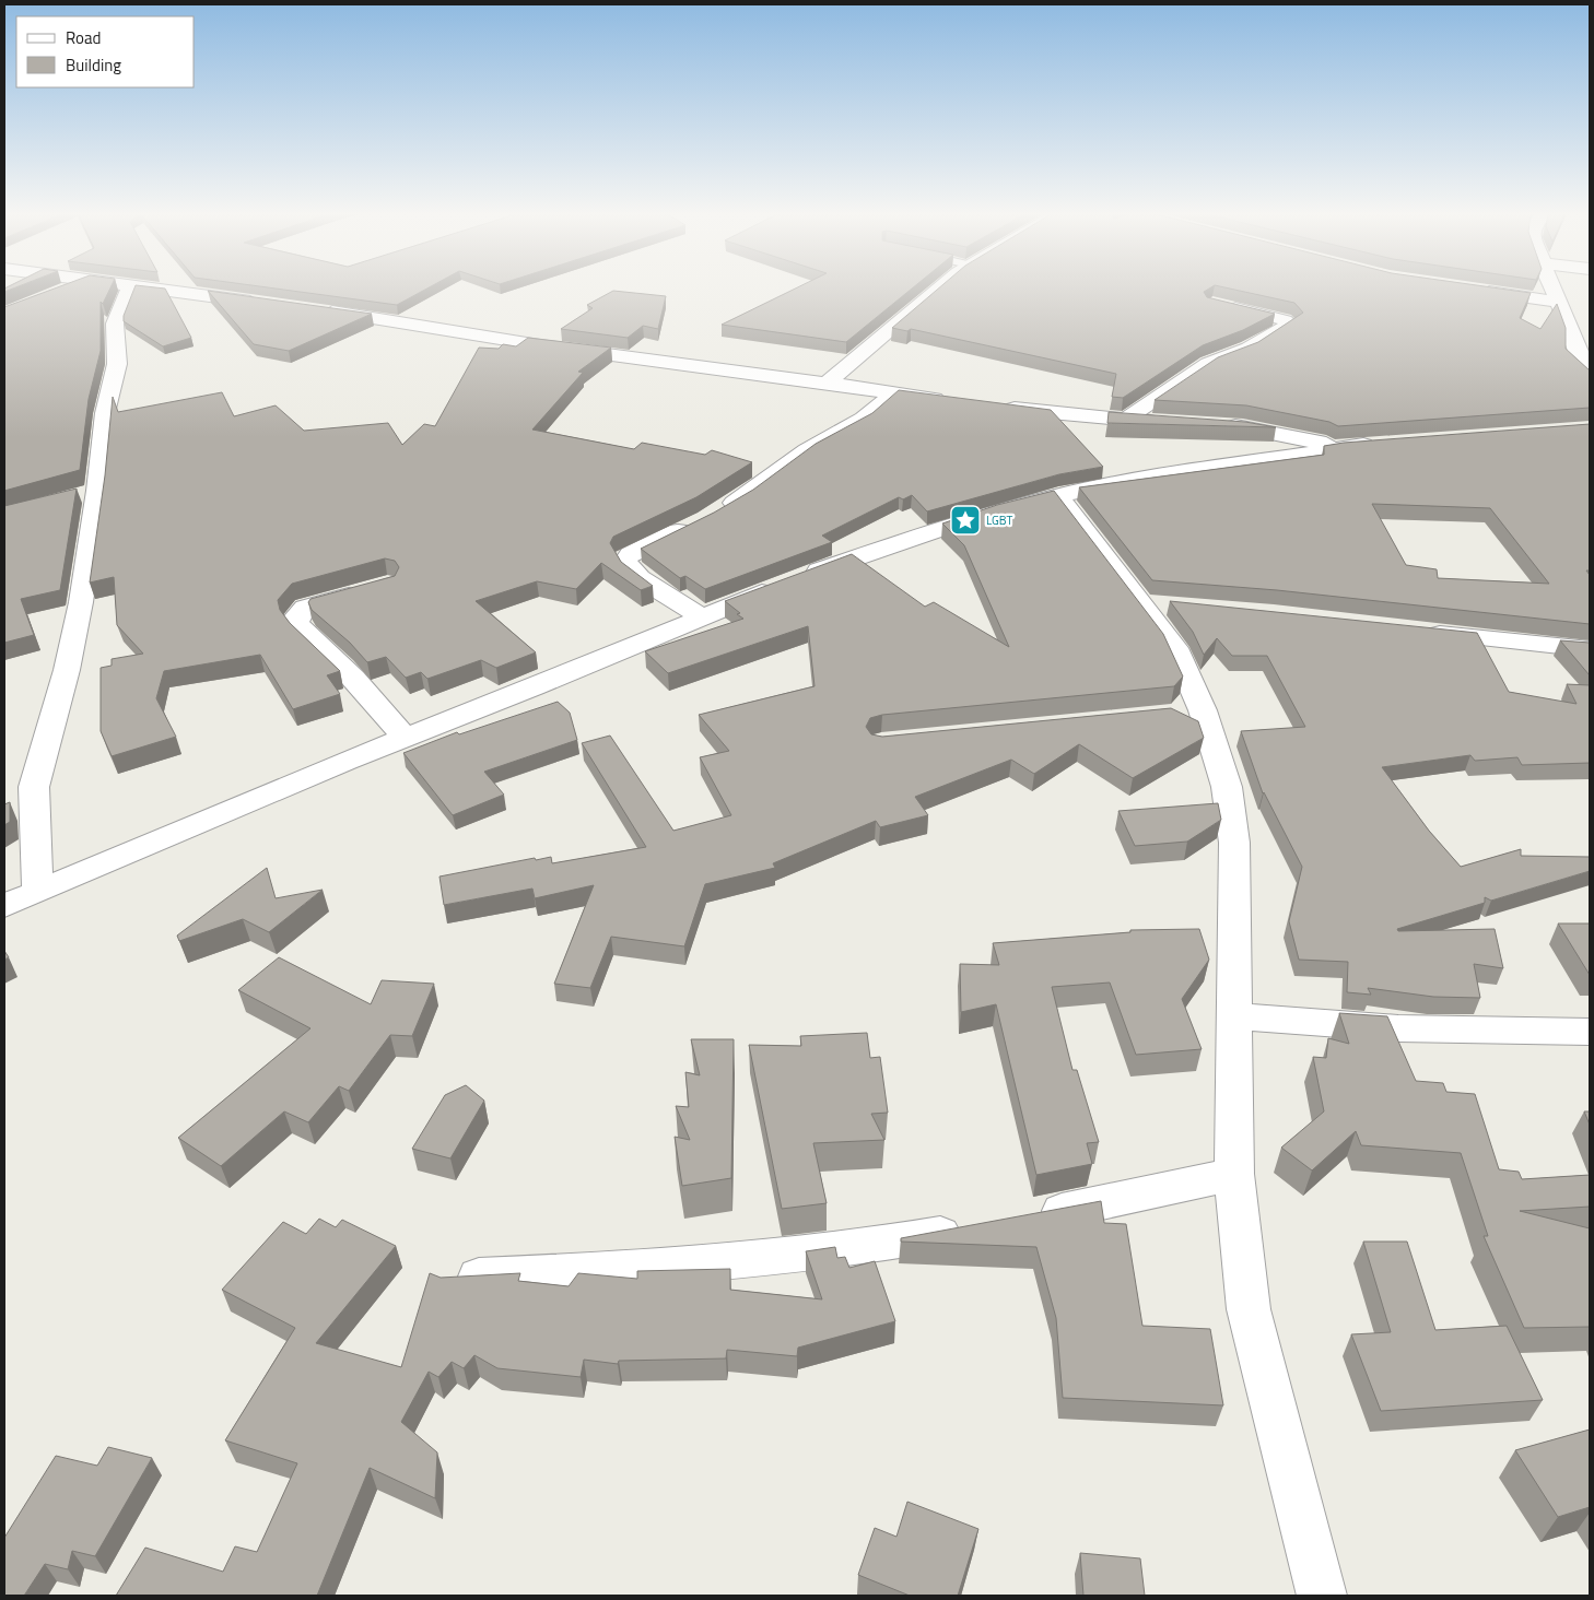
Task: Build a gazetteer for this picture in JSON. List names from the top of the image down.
{
  "places": {
    "place": ["LGBT"]
  },
  "legend": ["Road", "Building"]
}
